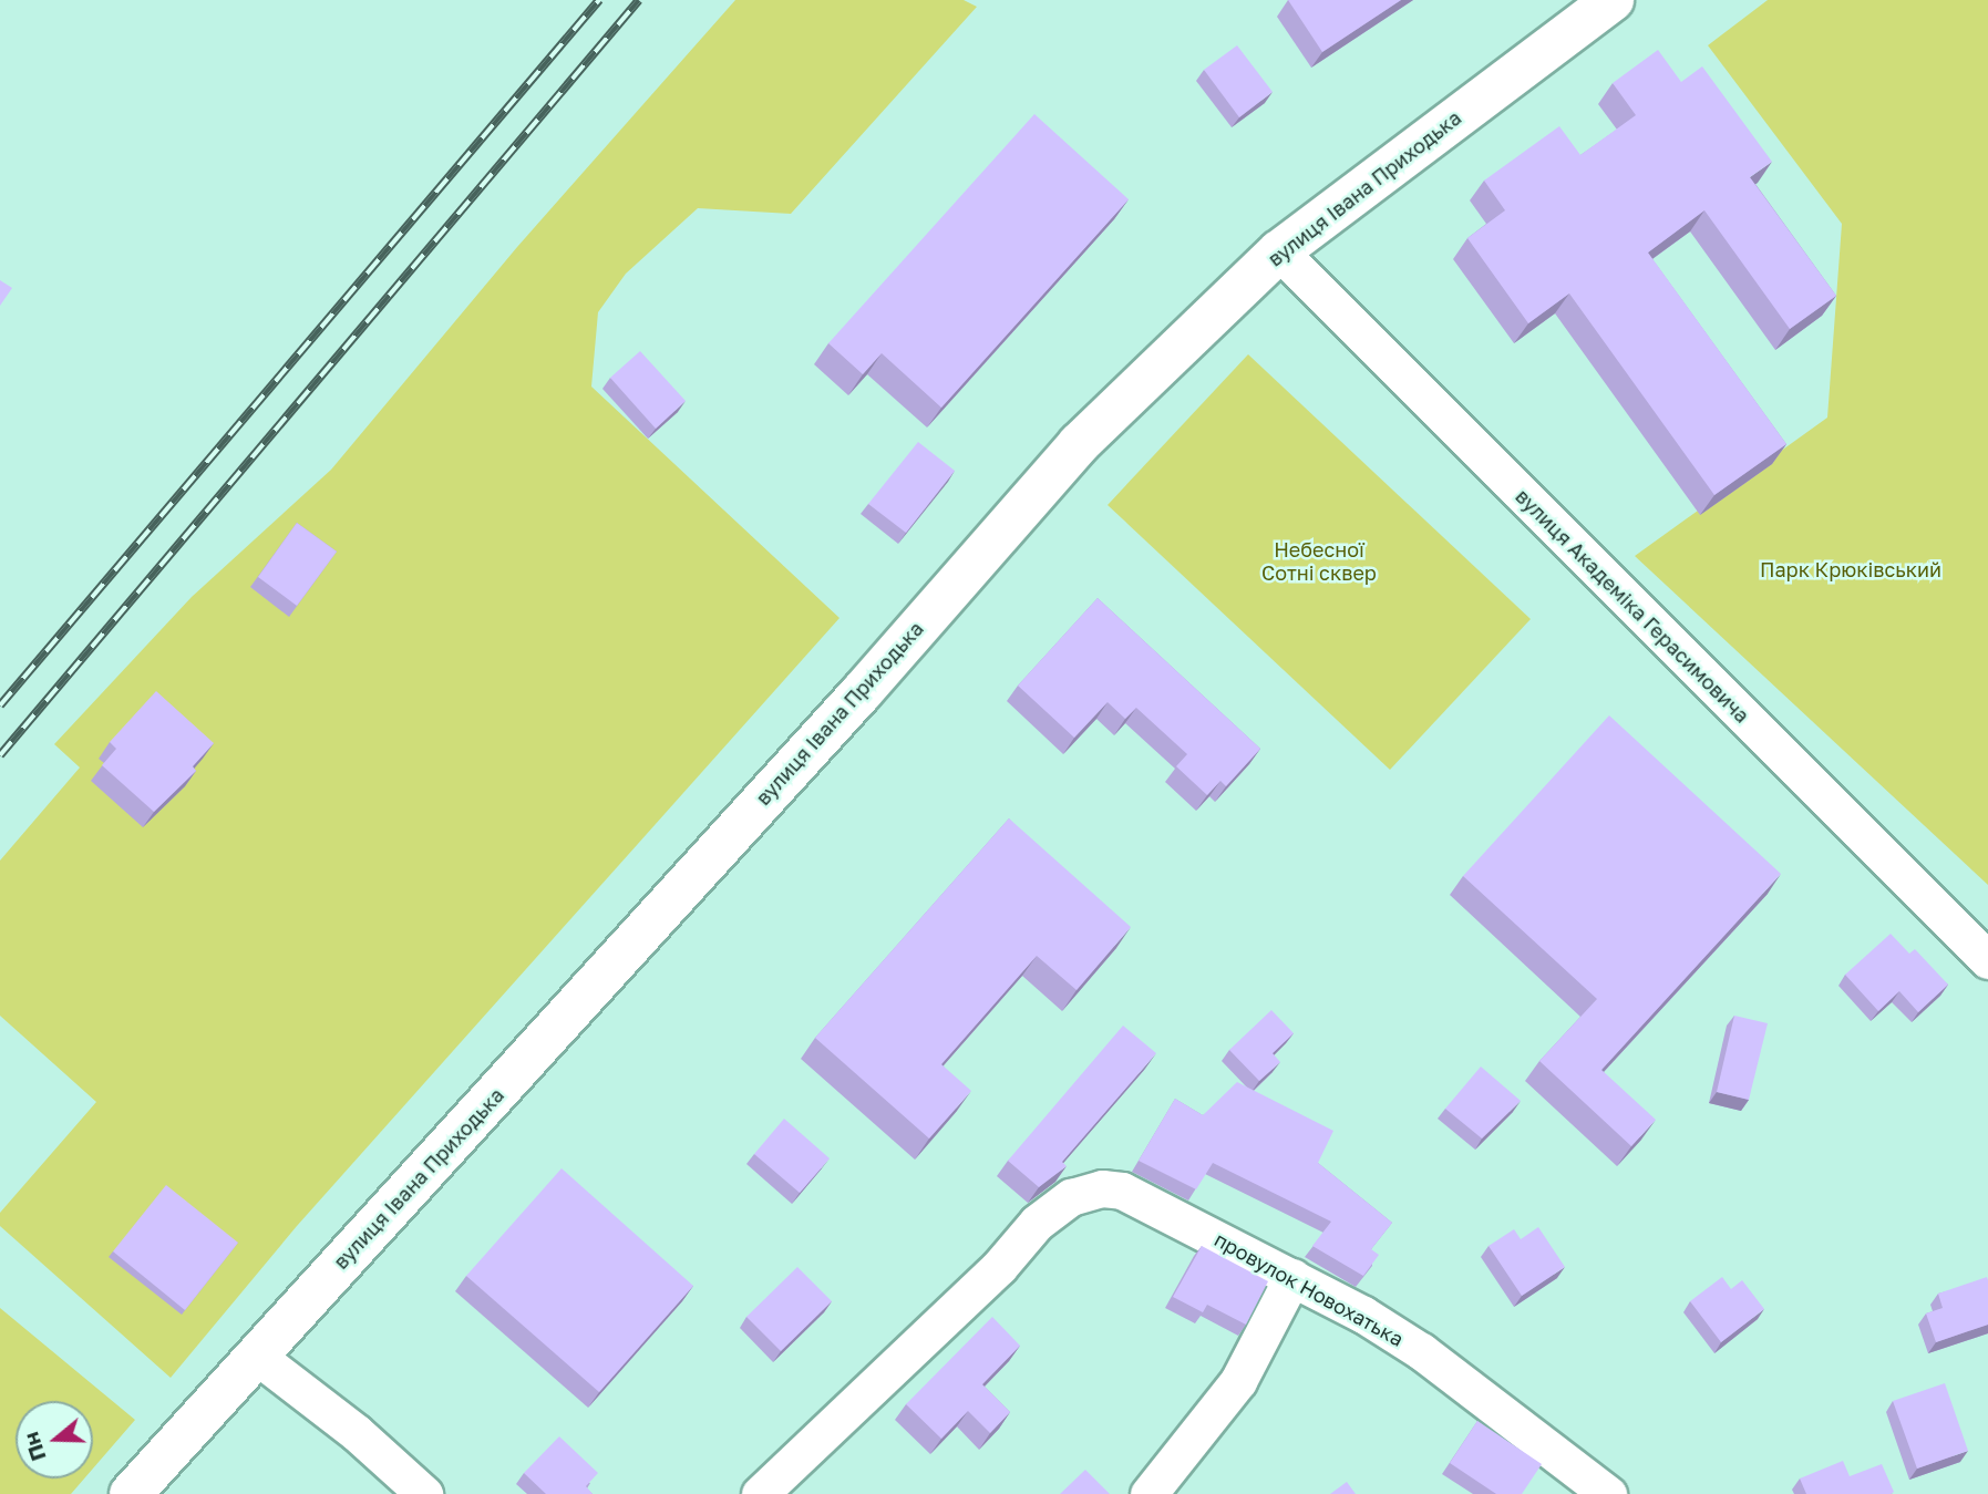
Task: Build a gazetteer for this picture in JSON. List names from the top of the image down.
{
  "streets": {
    "main road": ["вулиця Івана Приходька"],
    "street": ["вулиця Академіка Герасимовича", "провулок Новохатька"]
  },
  "crossings": [
    ["вулиця Івана Приходька", "вулиця Академіка Герасимовича"]
  ],
  "parks": ["Небесної Сотні сквер", "Парк Крюківський"],
  "north": "left"
}
